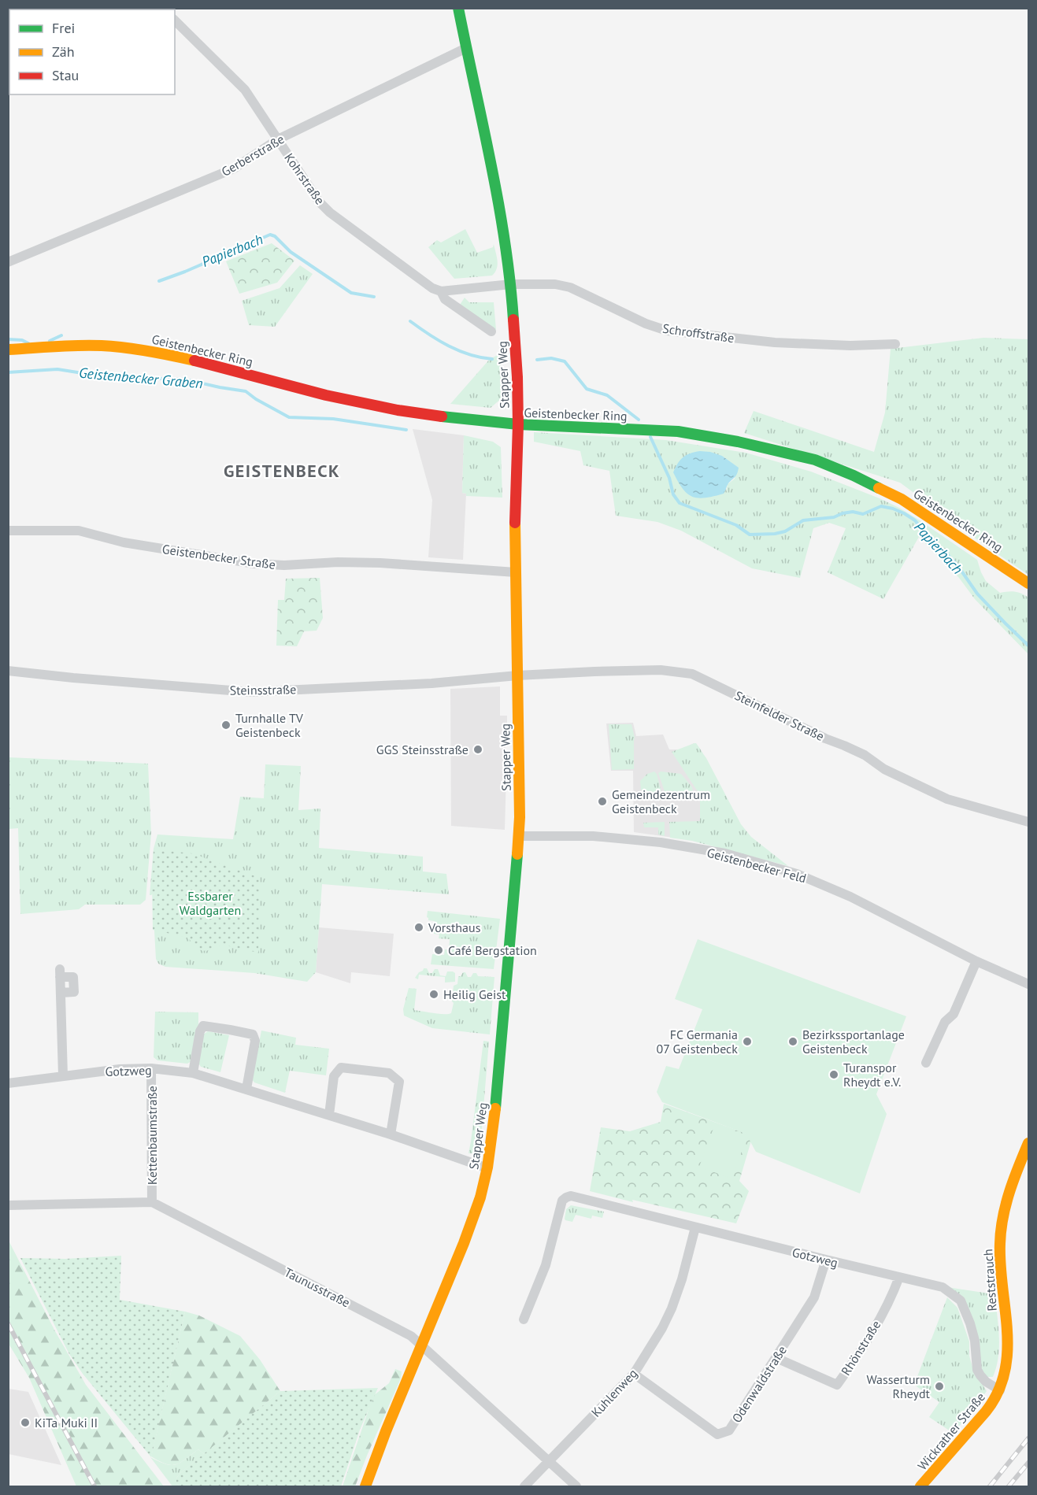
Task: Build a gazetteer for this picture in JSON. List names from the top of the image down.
{
  "streets": {
    "main road": [
      "Geistenbecker Ring",
      "Stapper Weg",
      "Reststrauch",
      "Wickrather Straße"
    ],
    "street": [
      "Gerberstraße",
      "Kohrstraße",
      "Schroffstraße",
      "Geistenbecker Straße",
      "Steinsstraße",
      "Steinfelder Straße",
      "Geistenbecker Feld",
      "Gotzweg",
      "Kettenbaumstraße",
      "Taunusstraße",
      "Rhönstraße",
      "Odenwaldstraße",
      "Kuhlenweg"
    ]
  },
  "crossings": [
    ["Gerberstraße", "Kohrstraße"],
    ["Gerberstraße", "Stapper Weg"],
    ["Schroffstraße", "Stapper Weg"],
    ["Geistenbecker Ring", "Stapper Weg"],
    ["Stapper Weg", "Geistenbecker Straße"],
    ["Stapper Weg", "Steinsstraße"],
    ["Stapper Weg", "Steinfelder Straße"],
    ["Stapper Weg", "Geistenbecker Feld"],
    ["Stapper Weg", "Gotzweg"],
    ["Stapper Weg", "Taunusstraße"],
    ["Steinsstraße", "Steinfelder Straße"],
    ["Gotzweg", "Kettenbaumstraße"],
    ["Gotzweg", "Reststrauch"],
    ["Gotzweg", "Rhönstraße"],
    ["Gotzweg", "Odenwaldstraße"],
    ["Gotzweg", "Kuhlenweg"],
    ["Gotzweg", "Wickrather Straße"],
    ["Kettenbaumstraße", "Taunusstraße"],
    ["Reststrauch", "Wickrather Straße"],
    ["Taunusstraße", "Kuhlenweg"],
    ["Rhönstraße", "Odenwaldstraße"],
    ["Odenwaldstraße", "Kuhlenweg"]
  ],
  "districts": ["GEISTENBECK"],
  "water": ["Papierbach", "Geistenbecker Graben"],
  "parks": ["Essbarer Waldgarten"],
  "places": [
    "Turnhalle TV Geistenbeck",
    "GGS Steinsstraße",
    "Gemeindezentrum Geistenbeck",
    "Vorsthaus",
    "Café Bergstation",
    "Heilig Geist",
    "FC Germania 07 Geistenbeck",
    "Bezirkssportanlage Geistenbeck",
    "Turanspor Rheydt e.V.",
    "Wasserturm Rheydt",
    "KiTa Muki II"
  ],
  "legend": ["Frei", "Zäh", "Stau"]
}
